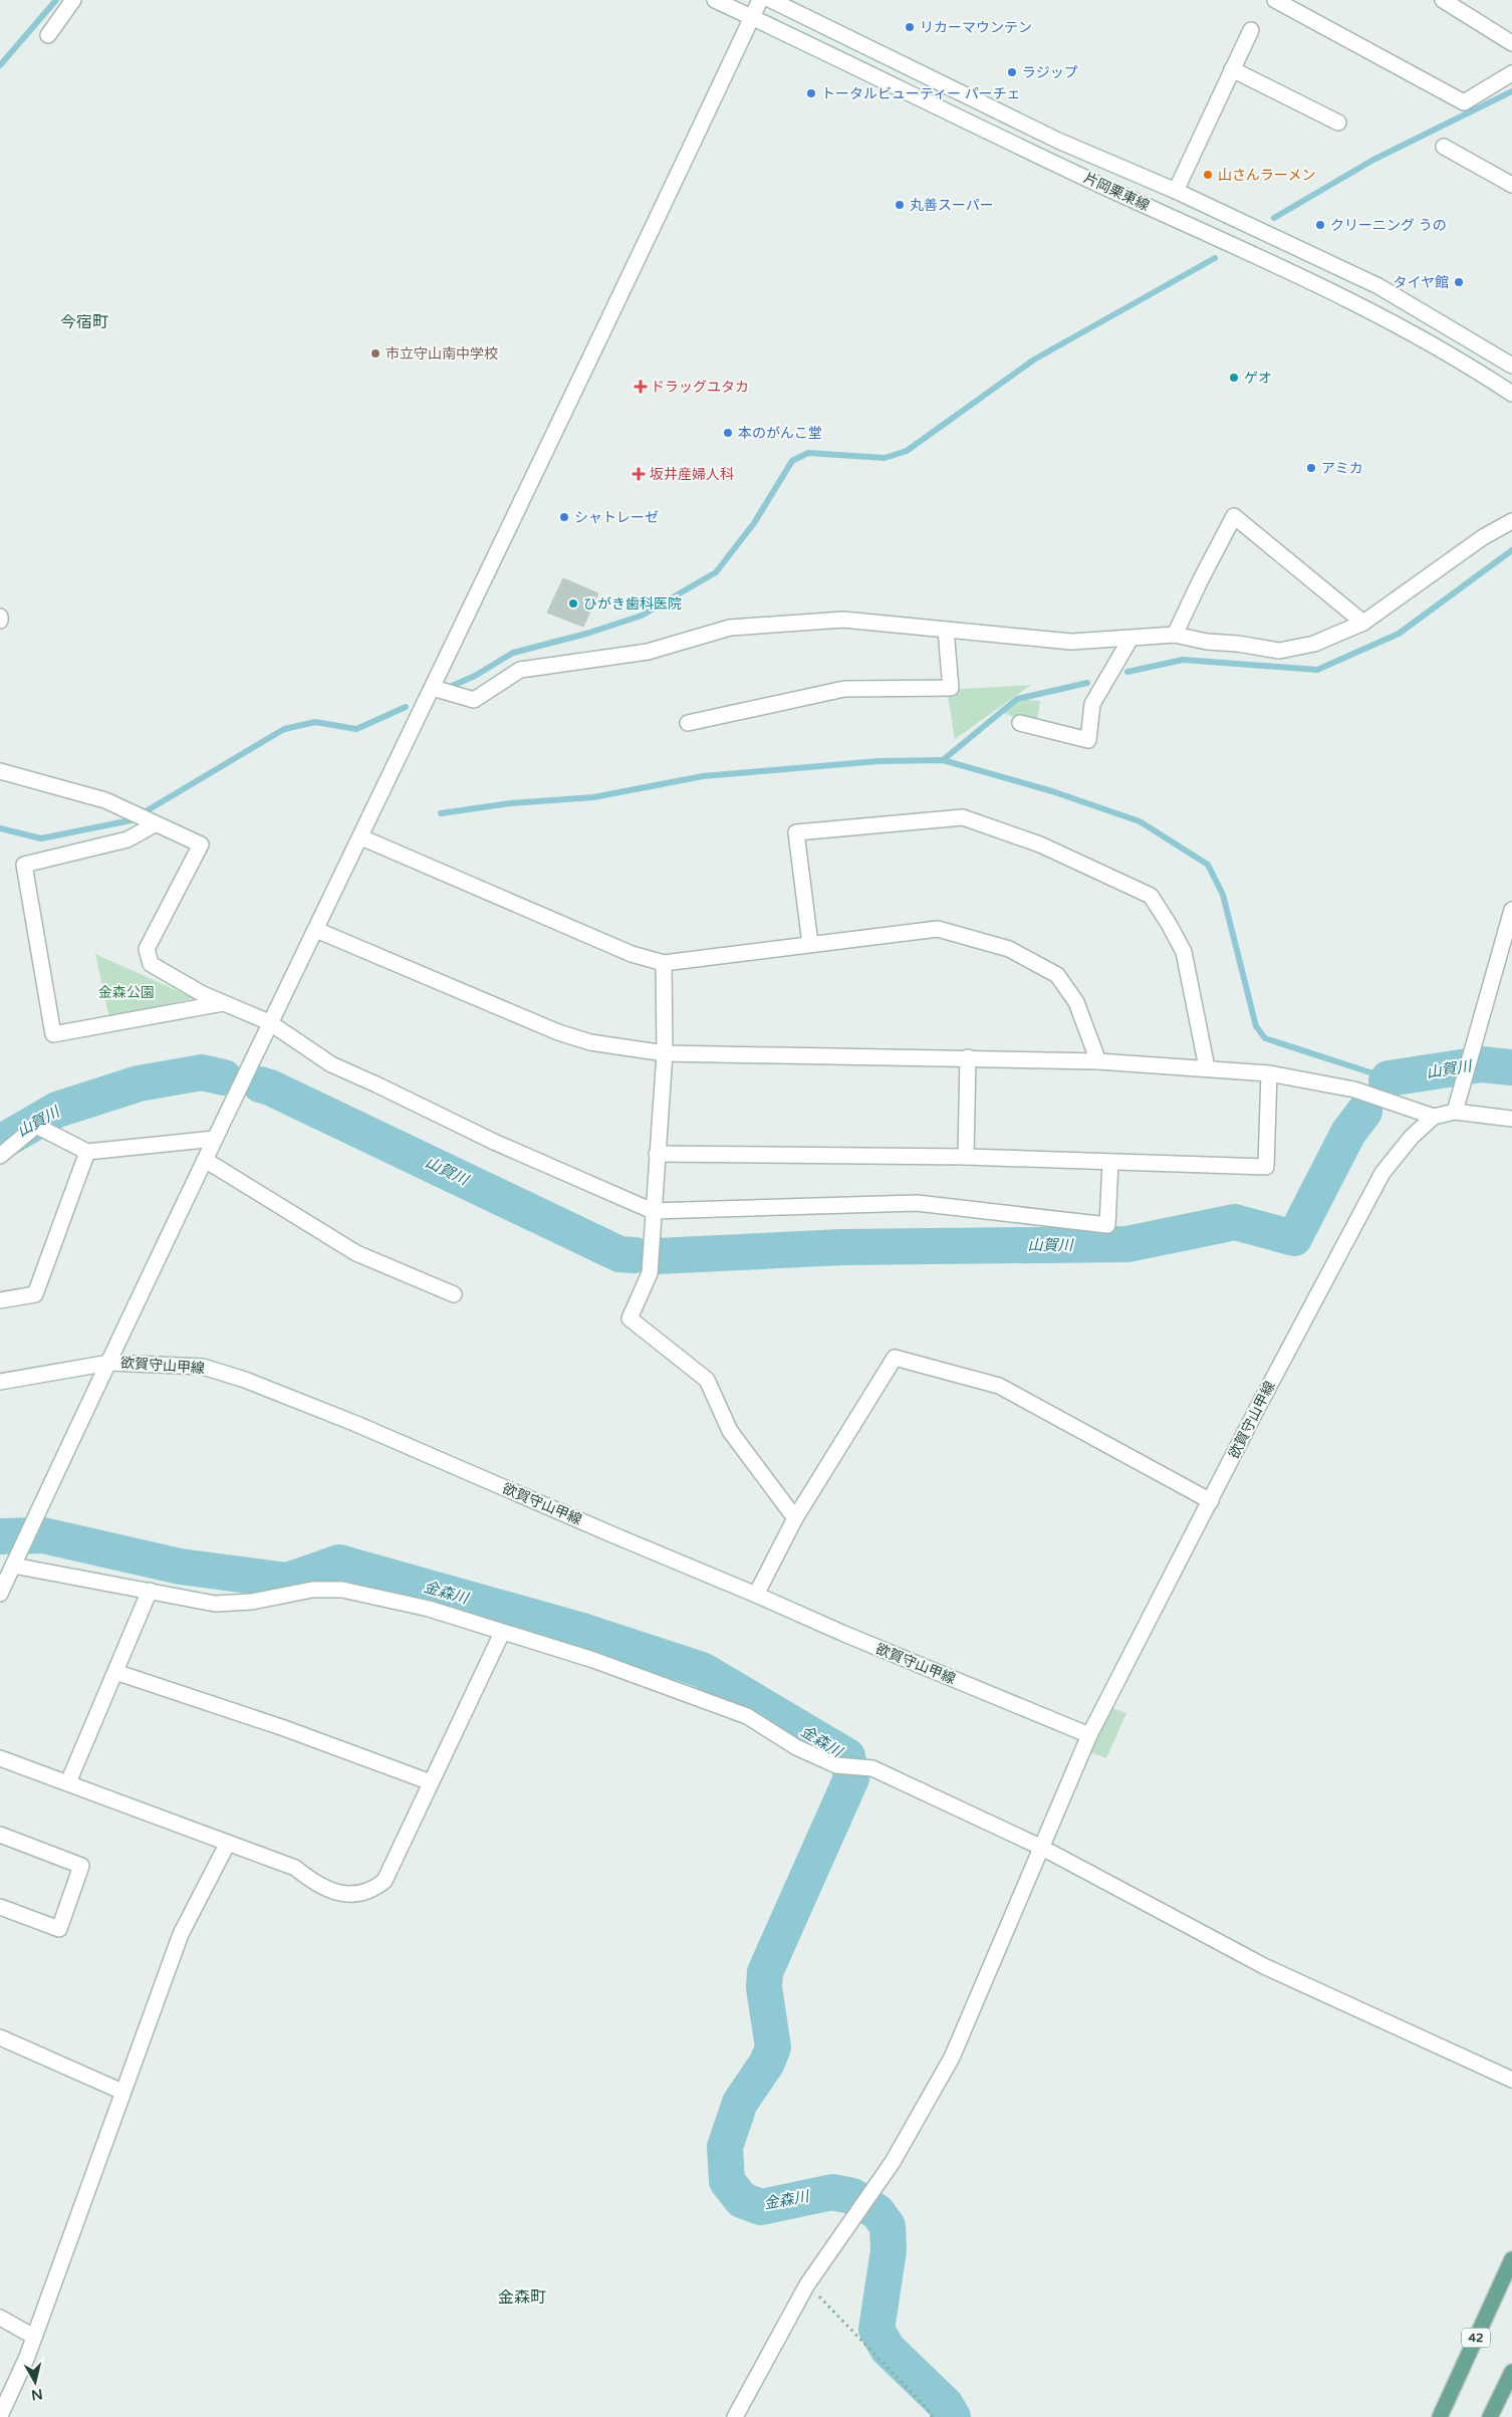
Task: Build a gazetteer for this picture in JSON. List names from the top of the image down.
{
  "streets": {
    "main road": ["42"],
    "street": ["片岡栗東線", "欲賀守山甲線"]
  },
  "districts": ["今宿町", "金森町"],
  "water": ["山賀川", "金森川"],
  "parks": ["金森公園"],
  "places": {
    "other": [
      "リカーマウンテン",
      "ラジップ",
      "トータルビューティー パーチェ",
      "山さんラーメン",
      "丸善スーパー",
      "クリーニング うの",
      "タイヤ館",
      "市立守山南中学校",
      "ゲオ",
      "本のがんこ堂",
      "アミカ",
      "シャトレーゼ",
      "ひがき歯科医院"
    ],
    "health": ["ドラッグユタカ", "坂井産婦人科"]
  },
  "north": "bottom"
}
